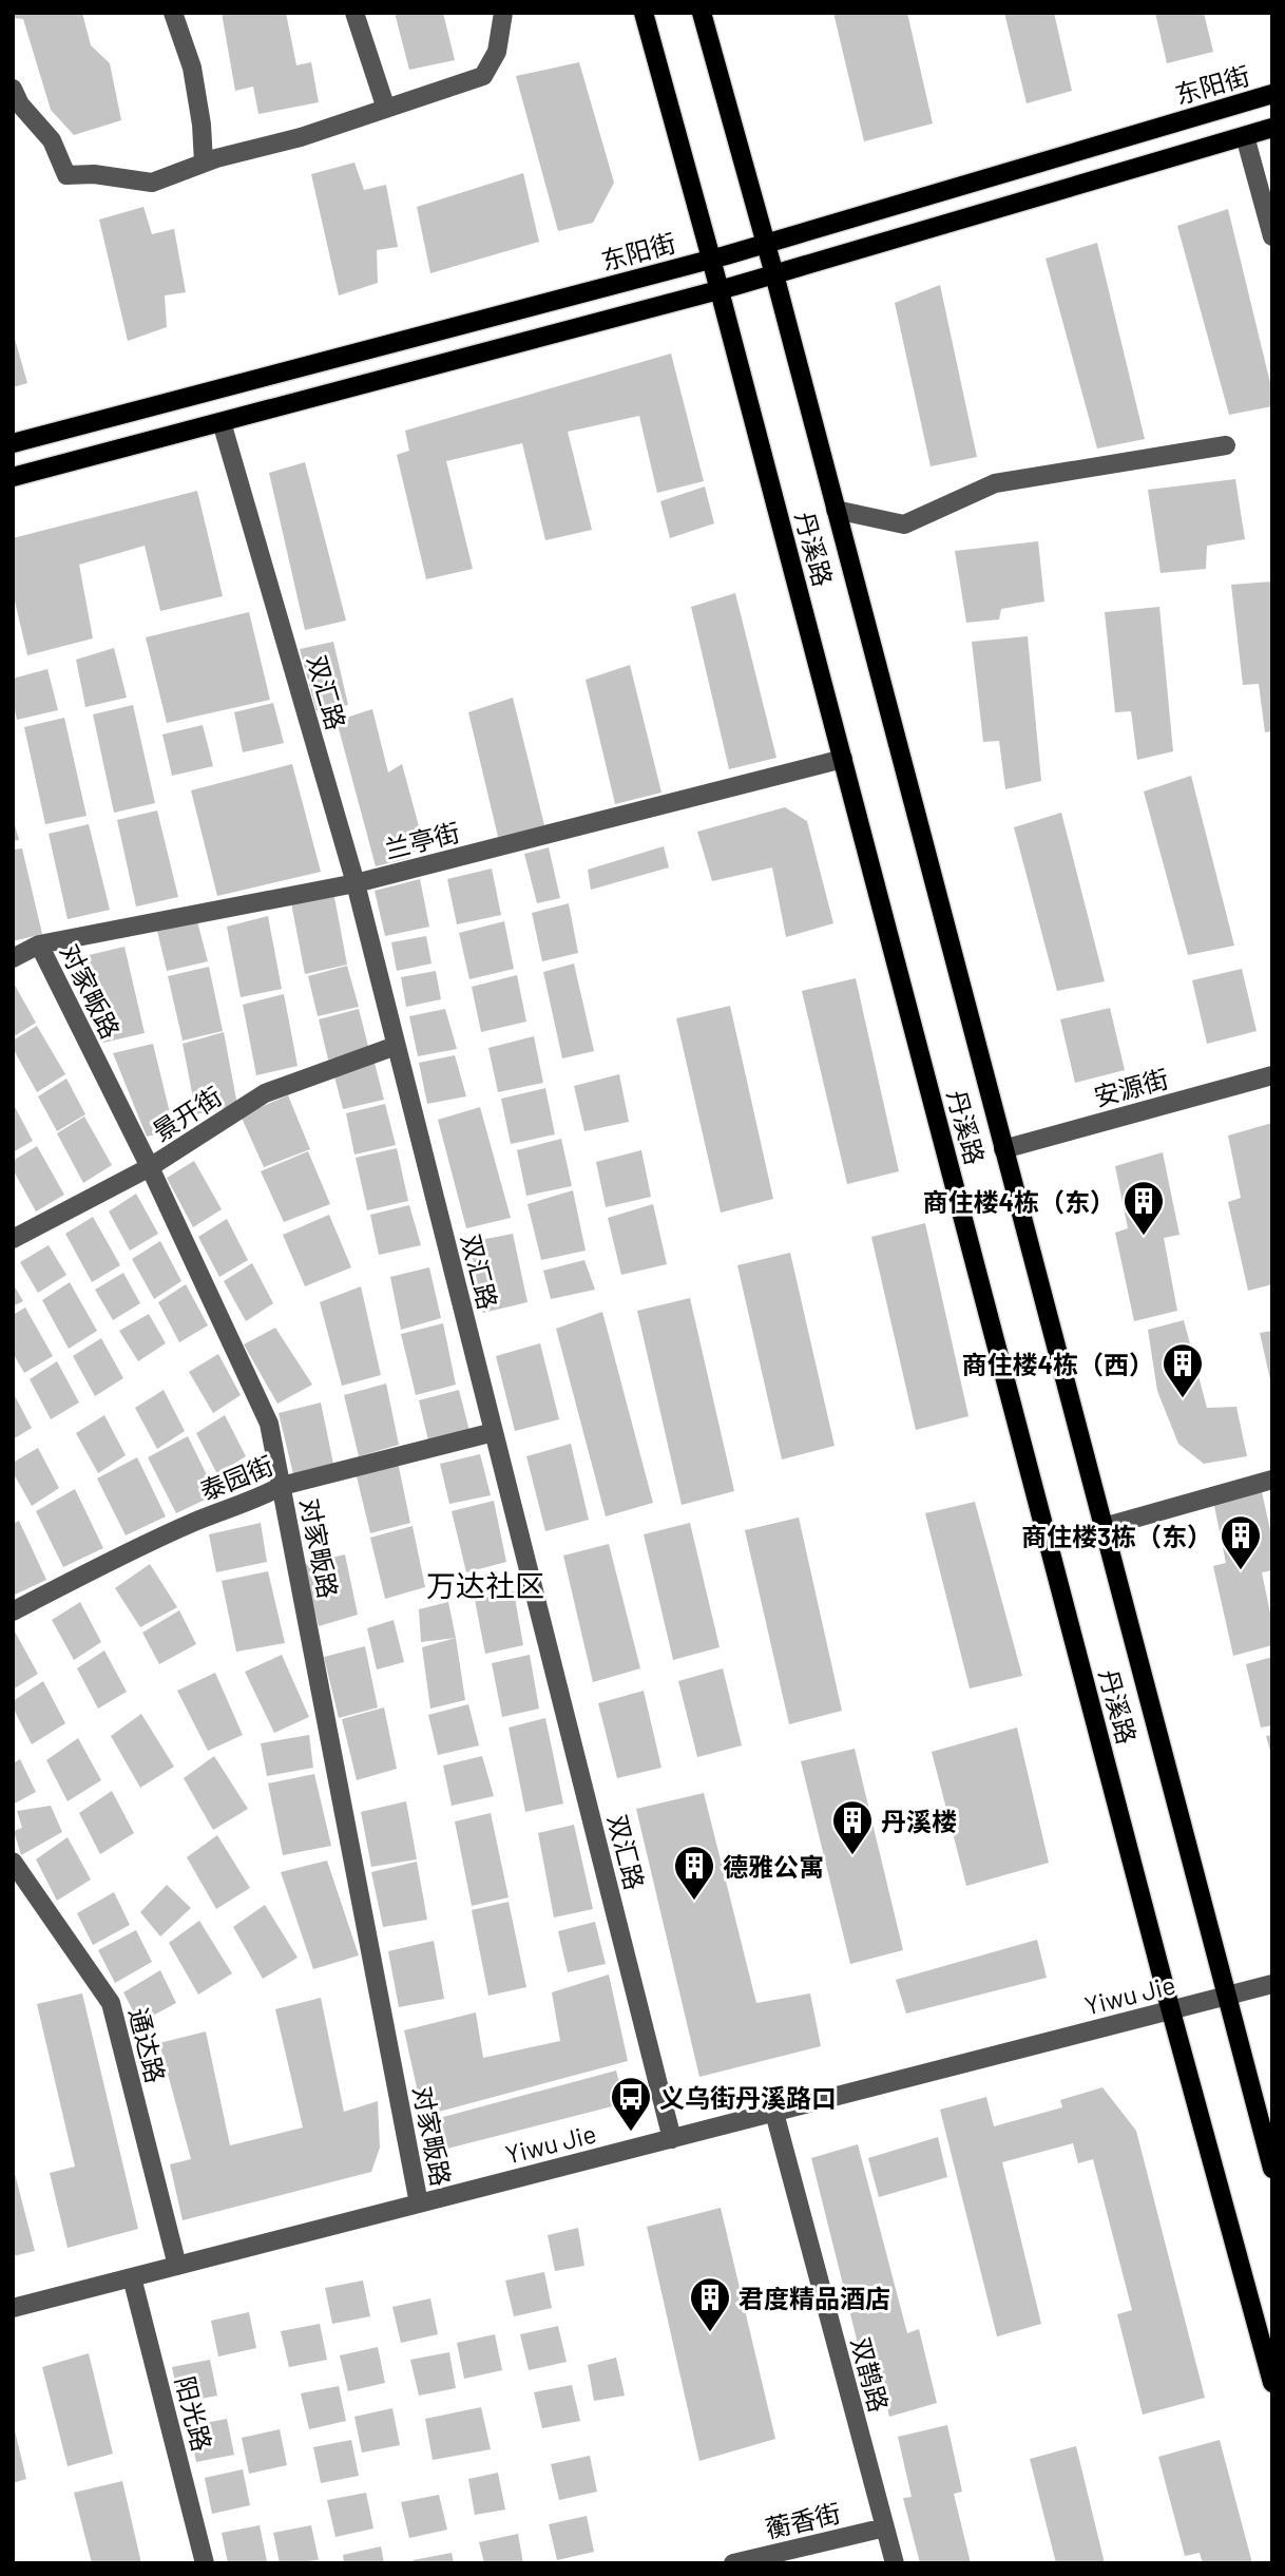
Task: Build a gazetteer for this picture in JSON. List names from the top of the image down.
{
  "streets": {
    "main road": ["东阳街", "丹溪路"],
    "street": [
      "双汇路",
      "兰亭街",
      "对家畈路",
      "安源街",
      "景开街",
      "泰园街",
      "Yiwu Jie",
      "通达路",
      "双鹊路",
      "阳光路",
      "蘅香街"
    ]
  },
  "crossings": [
    ["东阳街", "丹溪路"],
    ["丹溪路", "兰亭街"],
    ["丹溪路", "安源街"],
    ["丹溪路", "Yiwu Jie"],
    ["双汇路", "兰亭街"],
    ["双汇路", "景开街"],
    ["双汇路", "泰园街"],
    ["双汇路", "Yiwu Jie"],
    ["兰亭街", "对家畈路"],
    ["对家畈路", "景开街"],
    ["对家畈路", "泰园街"],
    ["对家畈路", "Yiwu Jie"],
    ["Yiwu Jie", "通达路"],
    ["Yiwu Jie", "双鹊路"],
    ["Yiwu Jie", "阳光路"],
    ["双鹊路", "蘅香街"]
  ],
  "districts": ["万达社区"],
  "places": {
    "building": [
      "商住楼4栋（东）",
      "商住楼4栋（西）",
      "商住楼3栋（东）",
      "丹溪楼",
      "德雅公寓",
      "君度精品酒店"
    ],
    "bus stop": ["义乌街丹溪路口"]
  }
}
